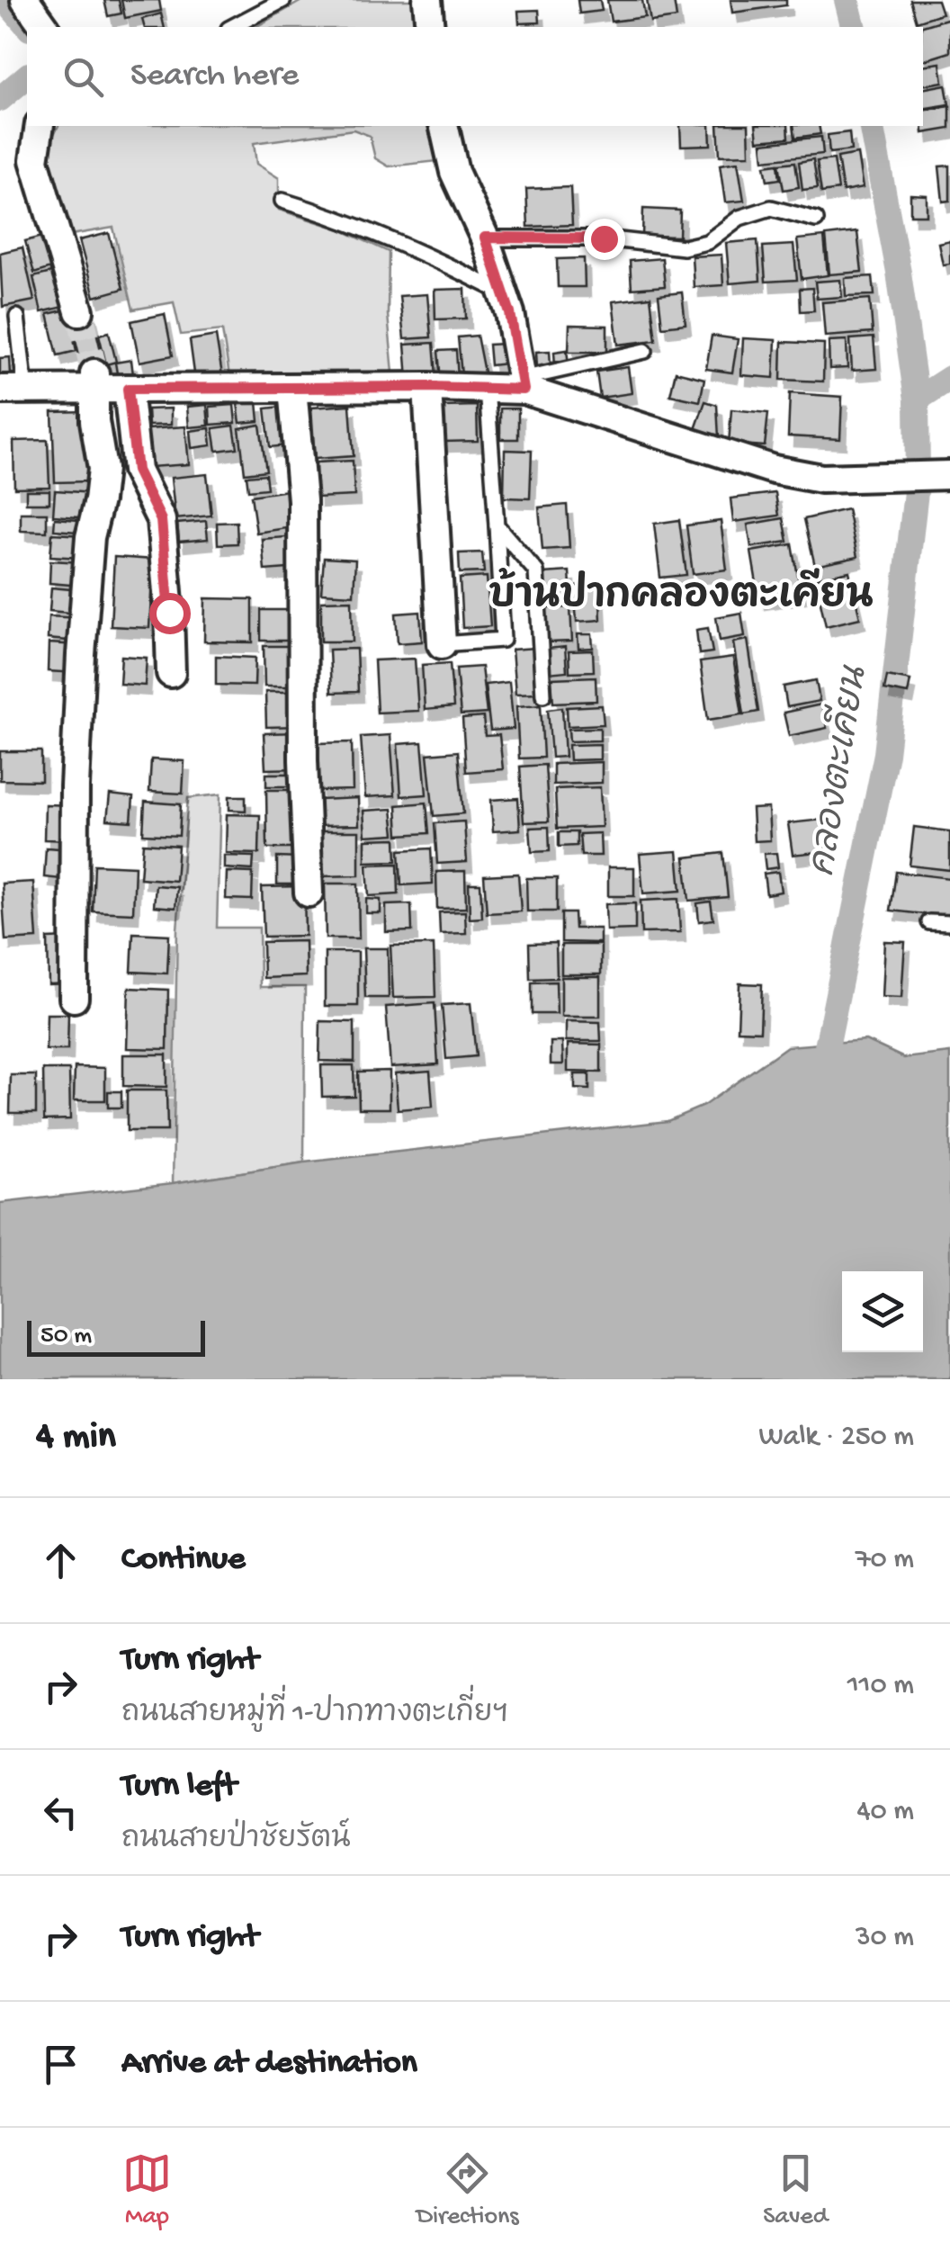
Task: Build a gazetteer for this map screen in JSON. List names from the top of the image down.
{
  "districts": ["บ้านปากคลองตะเคียน"],
  "water": ["คลองตะเคียน"],
  "scale_bar": "50 m",
  "page": {
    "search": "Search here",
    "scale": "50 m",
    "heading": ["4 min", "Walk · 250 m"],
    "list": [
      ["Continue", "70 m"],
      ["Turn right", "ถนนสายหมู่ที่ 1-ปากทางตะเกี่ยฯ", "110 m"],
      ["Turn left", "ถนนสายป่าชัยรัตน์", "40 m"],
      ["Turn right", "30 m"],
      "Arrive at destination"
    ],
    "nav": ["Map", "Directions", "Saved"]
  }
}
